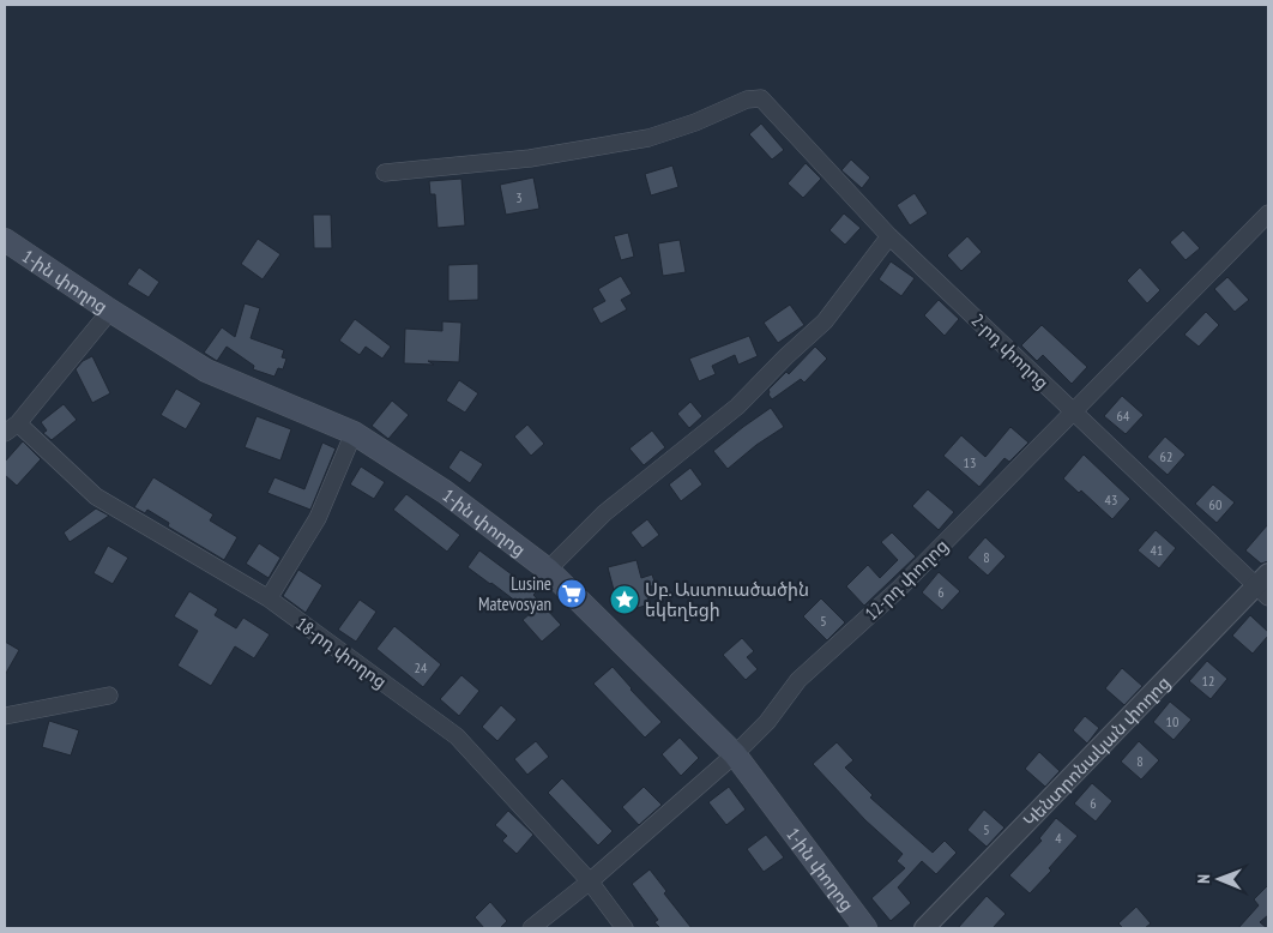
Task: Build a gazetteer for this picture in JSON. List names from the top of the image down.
{
  "streets": {
    "main road": ["1-ին փողոց"],
    "street": [
      "2-րդ փողոց",
      "12-րդ փողոց",
      "18-րդ փողոց",
      "Կենտրոնական փողոց"
    ]
  },
  "crossings": [
    ["1-ին փողոց", "12-րդ փողոց"],
    ["2-րդ փողոց", "12-րդ փողոց"],
    ["2-րդ փողոց", "Կենտրոնական փողոց"],
    ["12-րդ փողոց", "18-րդ փողոց"]
  ],
  "places": {
    "supermarket": ["Lusine Matevosyan"],
    "place": ["Սբ. Աստուածածին եկեղեցի"]
  },
  "house_numbers": [
    "3",
    "64",
    "62",
    "13",
    "43",
    "60",
    "41",
    "8",
    "6",
    "5",
    "24",
    "12",
    "10",
    "8",
    "6",
    "5",
    "4"
  ],
  "north": "left"
}
